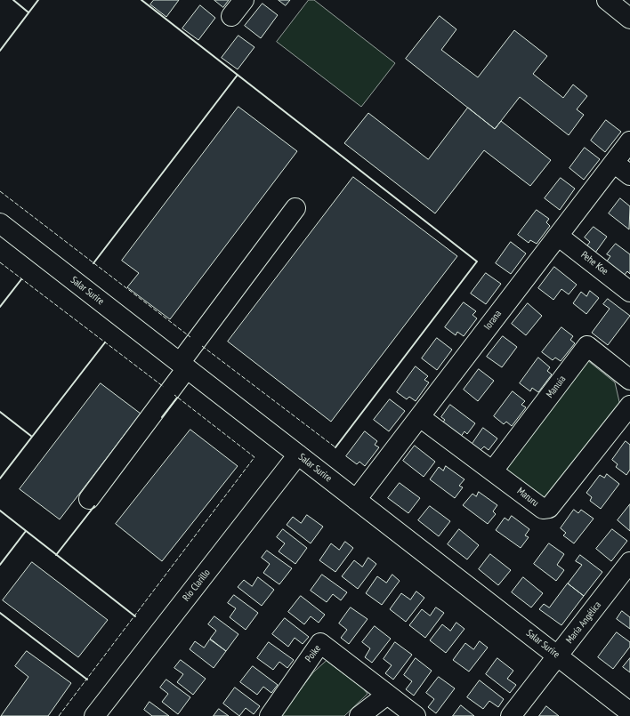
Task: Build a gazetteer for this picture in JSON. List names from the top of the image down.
{
  "streets": {
    "street": [
      "Pehe Koe",
      "Salar Surire",
      "Iorana",
      "Manuia",
      "Maruru",
      "Río Clarillo",
      "María Angélica",
      "Poike"
    ]
  },
  "crossings": [
    ["Pehe Koe", "Iorana"],
    ["Salar Surire", "Iorana"],
    ["Salar Surire", "Río Clarillo"],
    ["Salar Surire", "María Angélica"],
    ["Iorana", "Maruru"],
    ["Manuia", "Maruru"]
  ]
}
